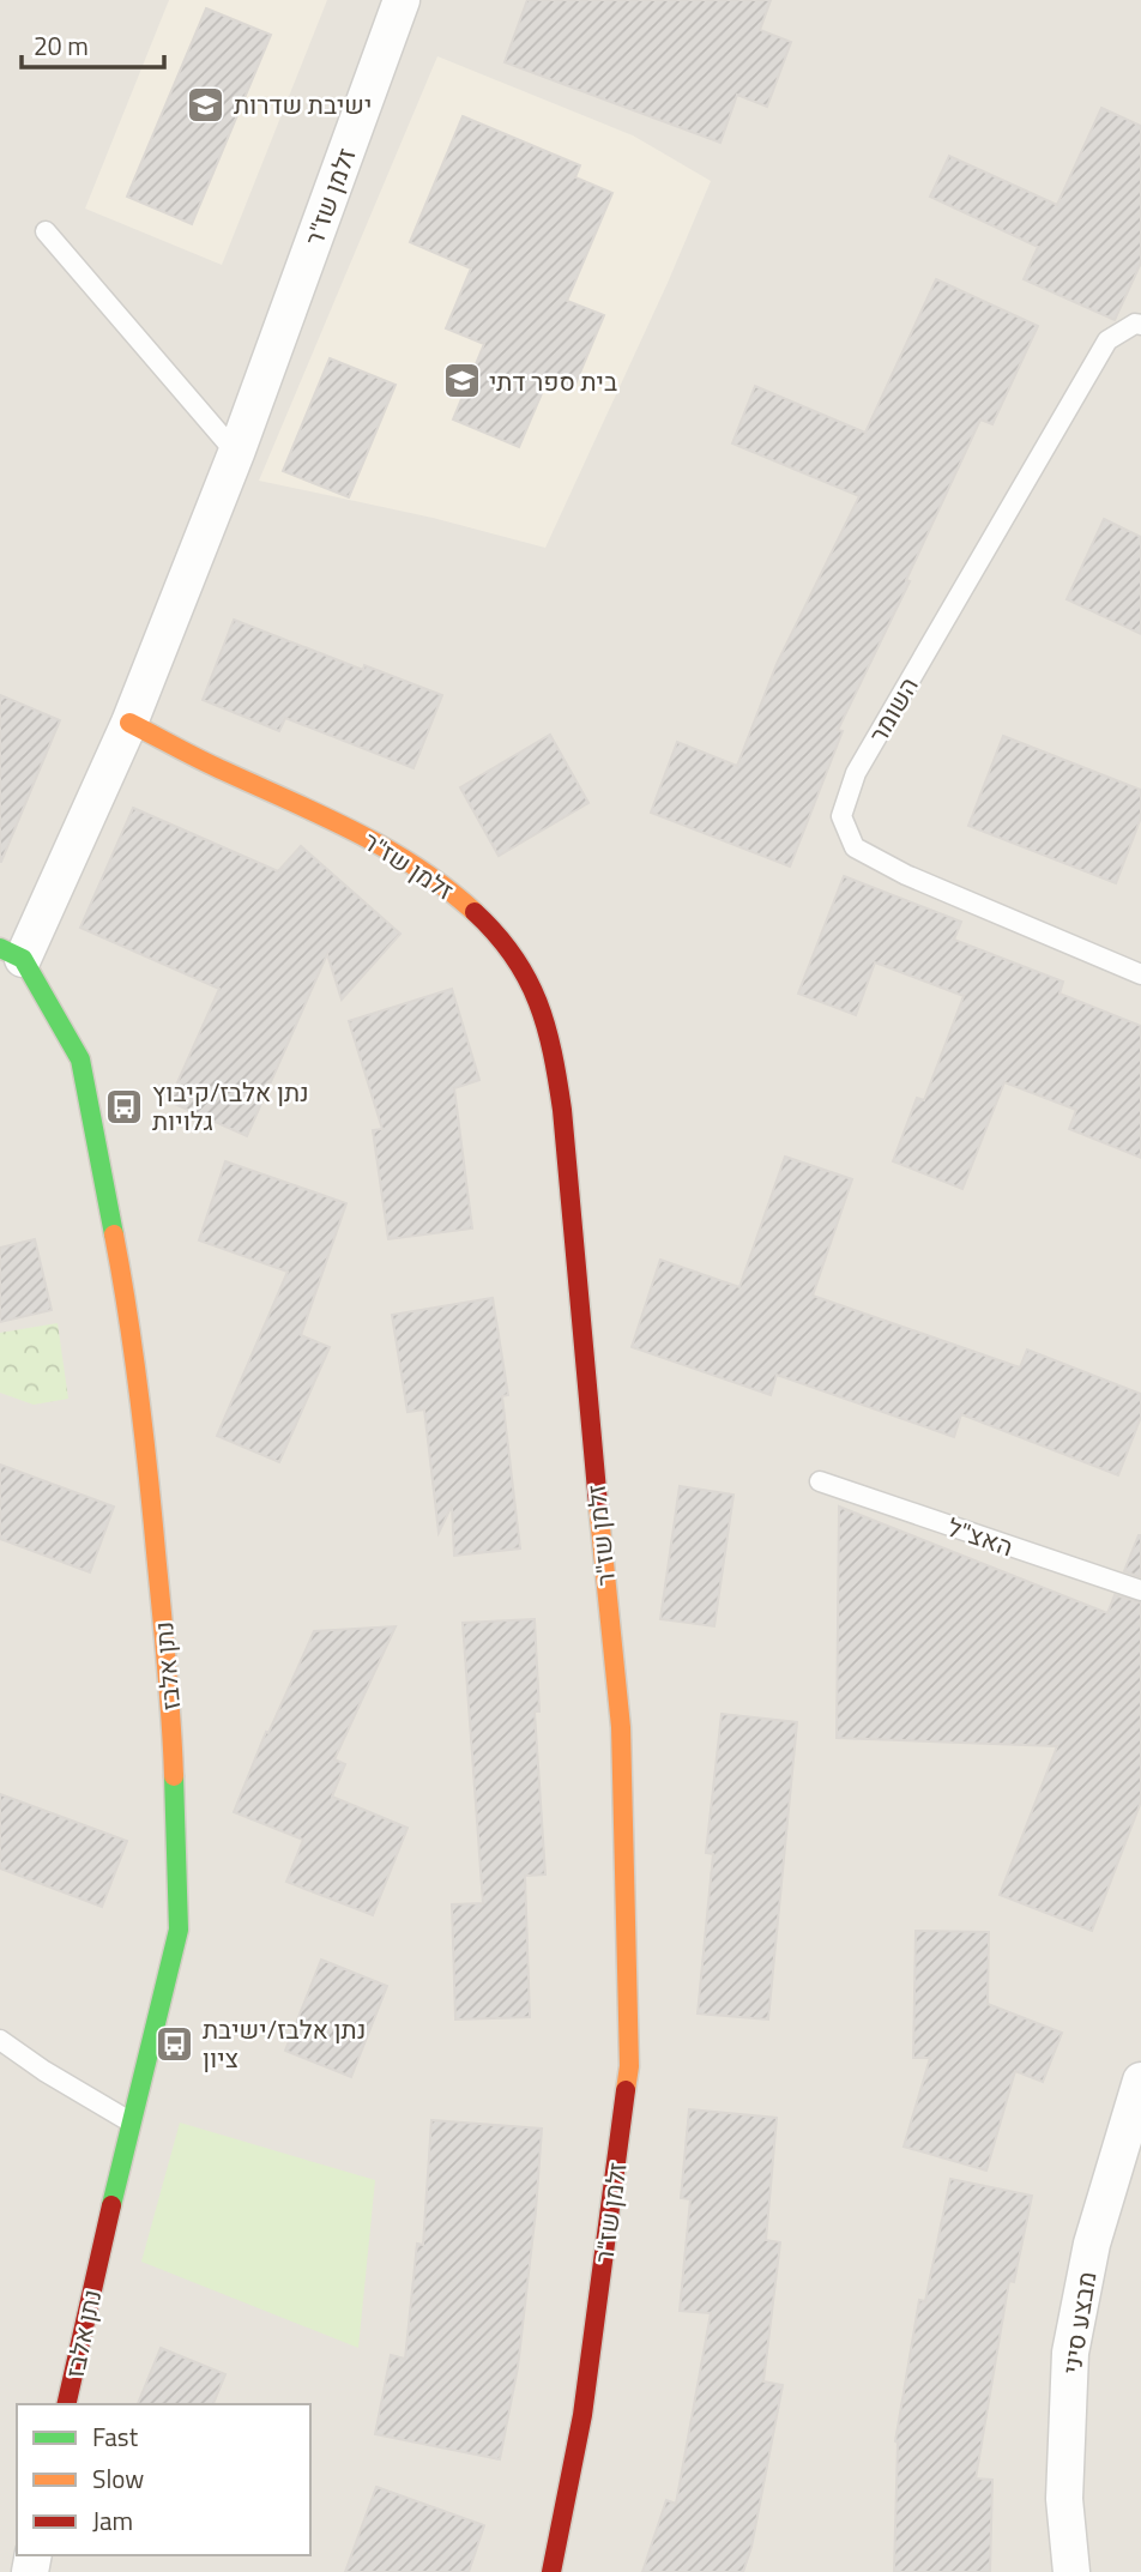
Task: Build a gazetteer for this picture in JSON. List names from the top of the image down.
{
  "streets": {
    "street": ["זלמן שז\"ר", "נתן אלבז", "מבצע סיני"],
    "lane": ["השומר", "האצ\"ל"]
  },
  "crossings": [
    ["זלמן שז\"ר", "נתן אלבז"]
  ],
  "places": {
    "school or university": ["ישיבת שדרות", "בית ספר דתי"],
    "bus stop": ["נתן אלבז/קיבוץ גלויות", "נתן אלבז/ישיבת ציון"]
  },
  "legend": ["Fast", "Slow", "Jam"],
  "scale_bar": "20 m"
}
